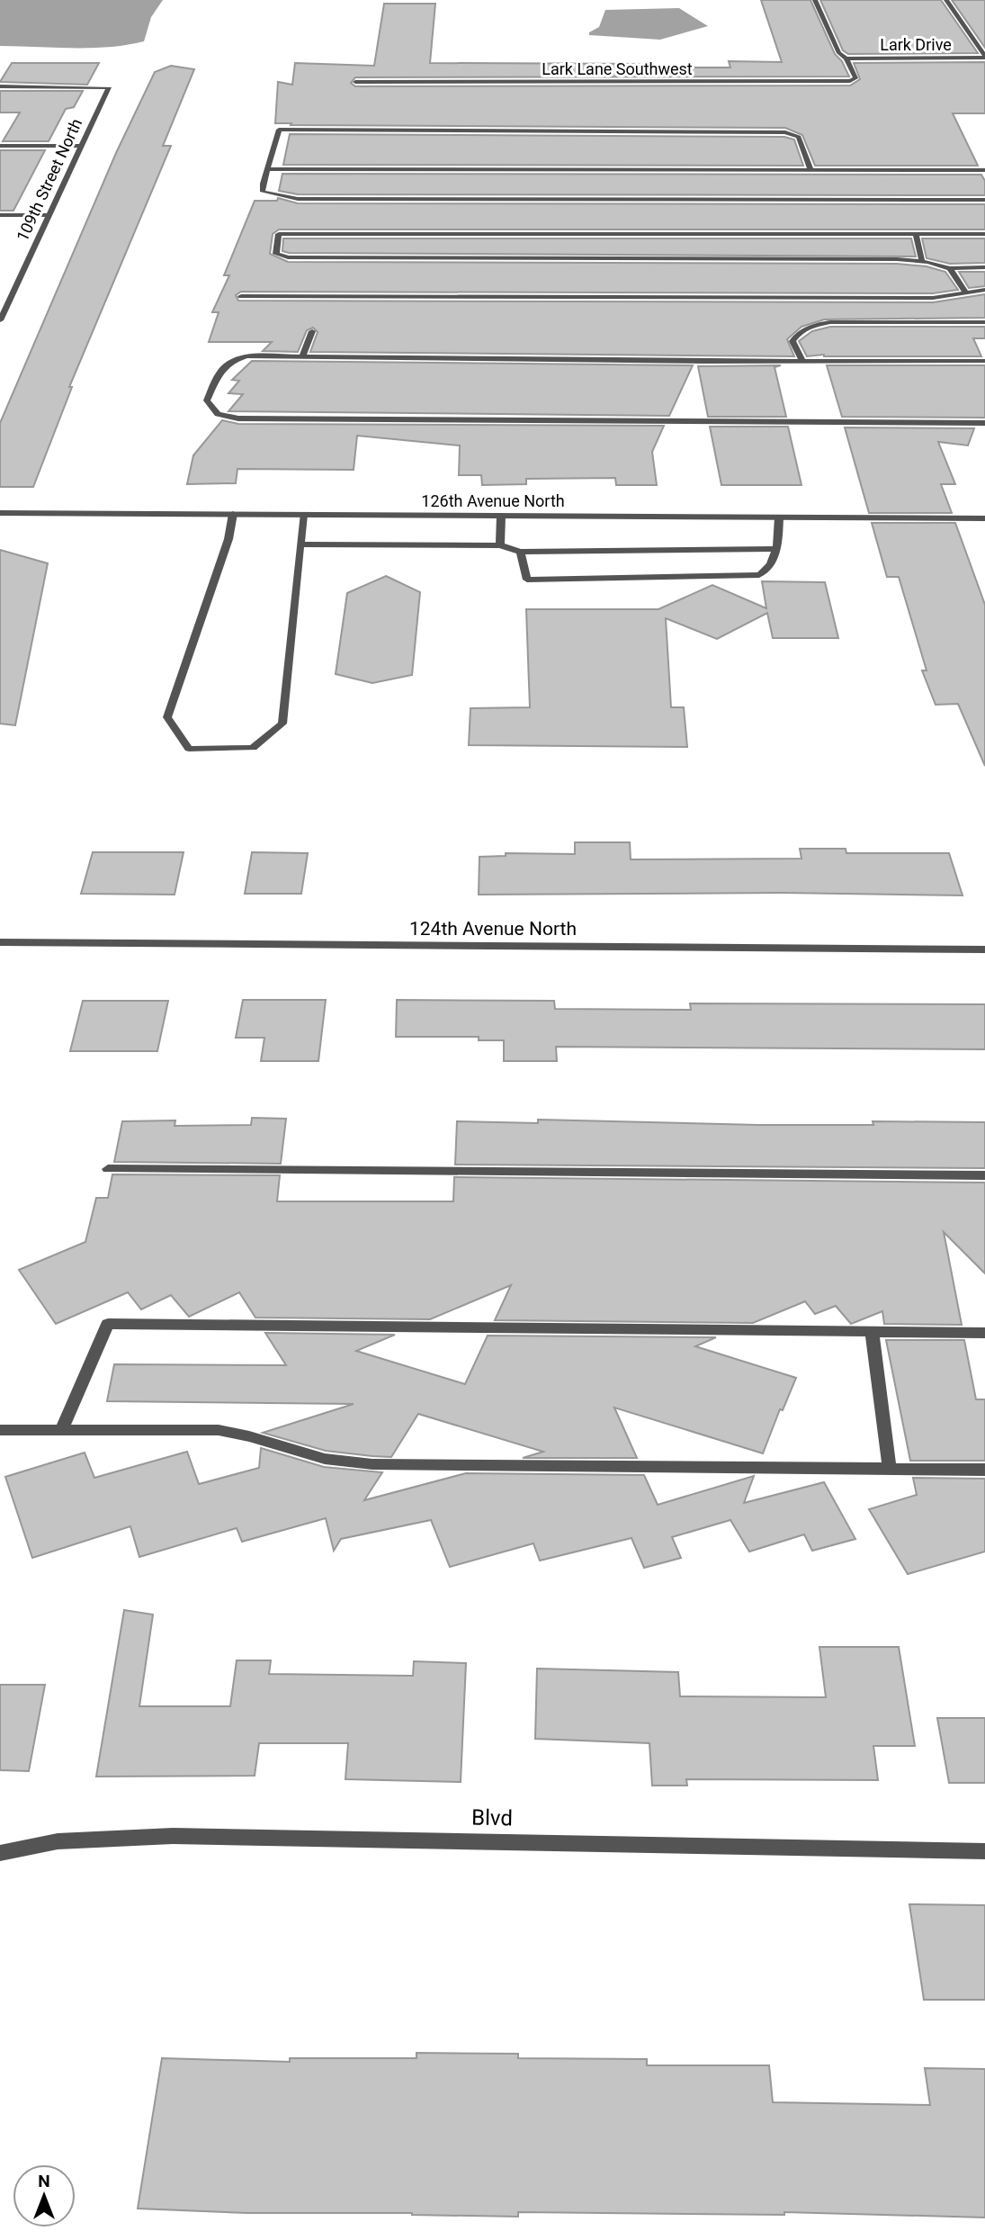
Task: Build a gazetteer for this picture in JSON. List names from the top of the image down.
{
  "streets": {
    "street": [
      "Lark Drive",
      "Lark Lane Southwest",
      "109th Street North",
      "126th Avenue North",
      "124th Avenue North",
      "Blvd"
    ]
  },
  "crossings": [
    ["Lark Drive", "Lark Lane Southwest"]
  ],
  "north": "top"
}
